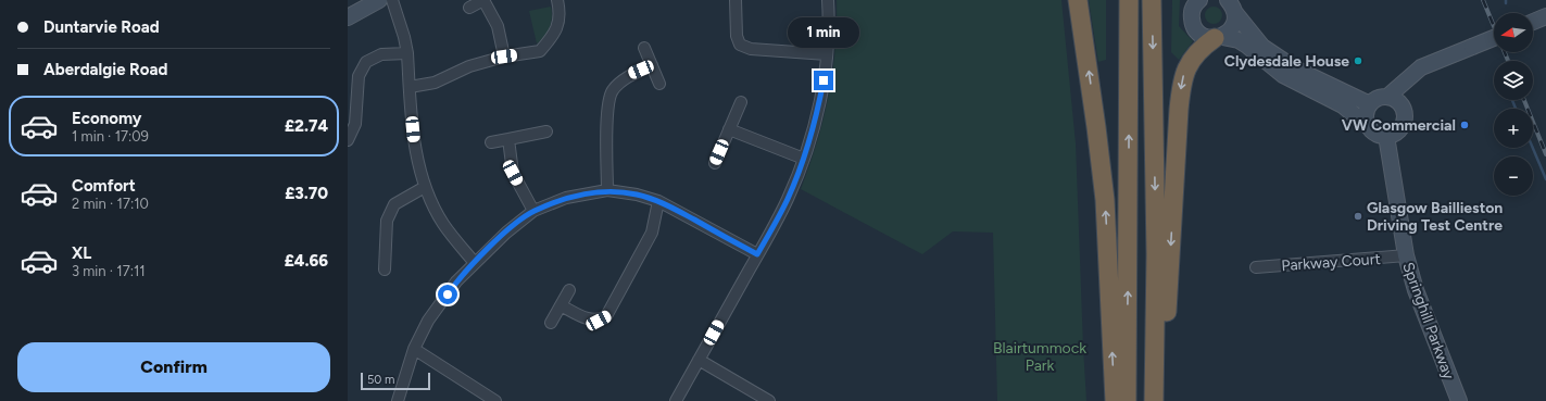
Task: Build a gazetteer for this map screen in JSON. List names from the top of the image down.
{
  "streets": {
    "street": ["Parkway Court", "Springhill Parkway"]
  },
  "crossings": [
    ["Parkway Court", "Springhill Parkway"]
  ],
  "parks": ["Blairtummock Park"],
  "places": ["Clydesdale House", "VW Commercial", "Glasgow Baillieston Driving Test Centre"],
  "scale_bar": "50 m",
  "north": "left",
  "page": {
    "banner": ["Duntarvie Road", "Aberdalgie Road"],
    "map_buttons": ["+", "−"],
    "bubble": "1 min",
    "list": [
      {
        "name": "Economy",
        "note": "1 min · 17:09",
        "value": "£2.74"
      },
      {
        "name": "Comfort",
        "note": "2 min · 17:10",
        "value": "£3.70"
      },
      {
        "name": "XL",
        "note": "3 min · 17:11",
        "value": "£4.66"
      }
    ],
    "buttons": "Confirm",
    "scale": "50 m"
  }
}
